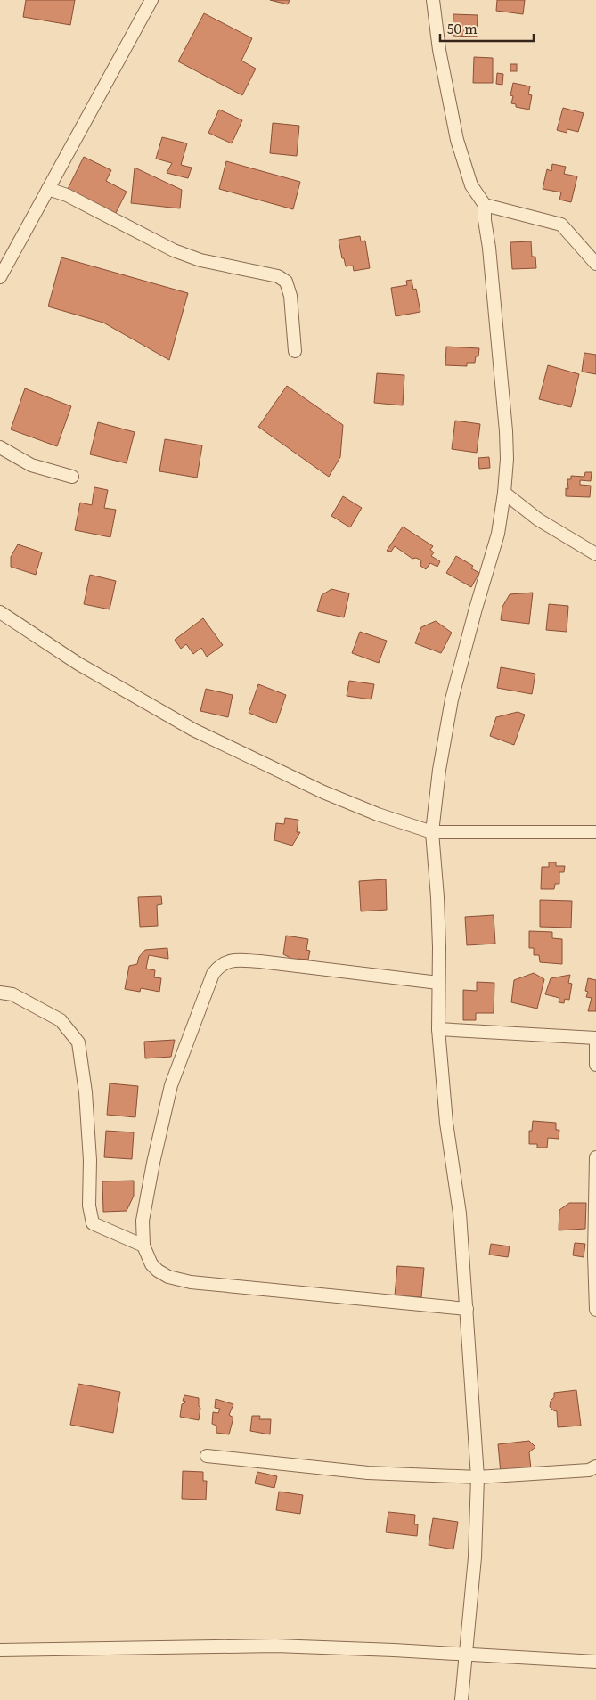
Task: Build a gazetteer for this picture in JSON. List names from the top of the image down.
{
  "scale_bar": "50 m"
}
